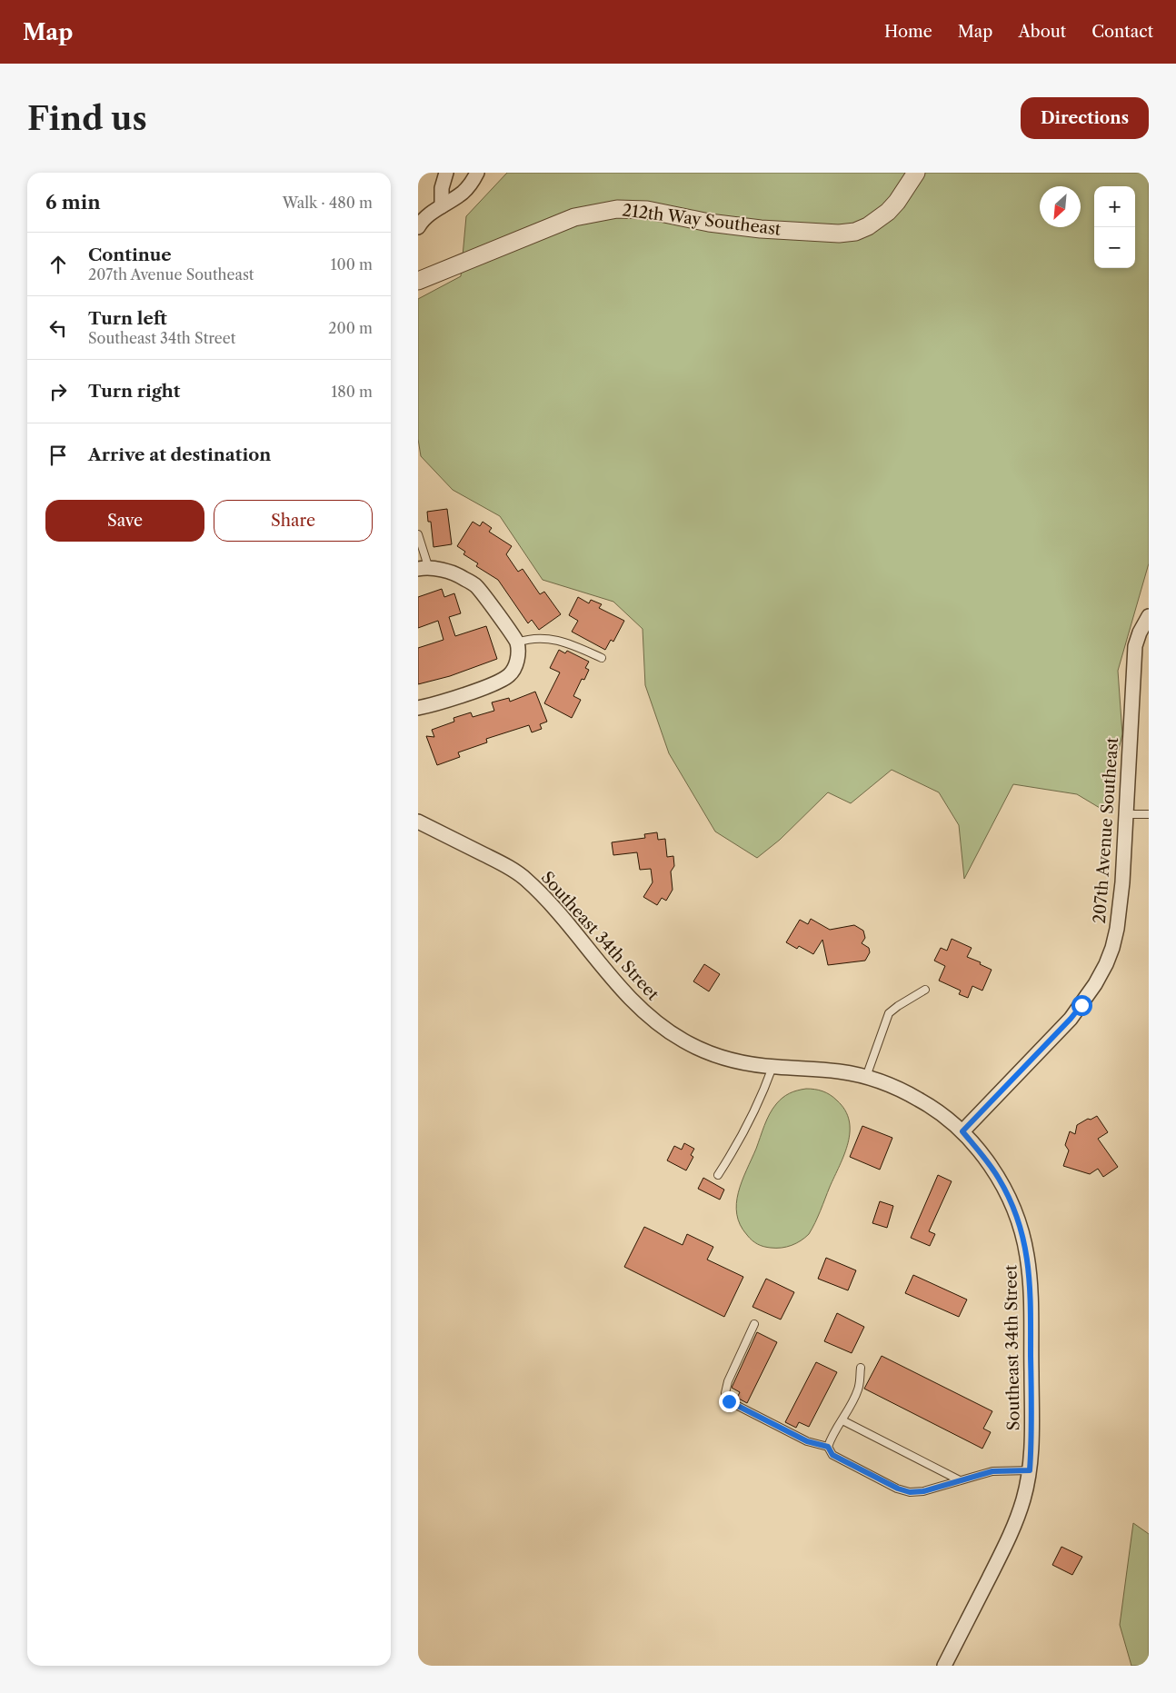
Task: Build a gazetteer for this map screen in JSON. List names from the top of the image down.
{
  "streets": {
    "street": ["212th Way Southeast", "207th Avenue Southeast", "Southeast 34th Street"]
  },
  "crossings": [
    ["207th Avenue Southeast", "Southeast 34th Street"]
  ],
  "north": "bottom left",
  "page": {
    "header": "Map",
    "nav": [
      "Home",
      "Map",
      "About",
      "Contact"
    ],
    "buttons": [
      "Directions",
      ["Save", "Share"]
    ],
    "title": "Find us",
    "heading": ["6 min", "Walk · 480 m"],
    "map_buttons": ["+", "−"],
    "list": [
      ["Continue", "207th Avenue Southeast", "100 m"],
      ["Turn left", "Southeast 34th Street", "200 m"],
      ["Turn right", "180 m"],
      "Arrive at destination"
    ]
  }
}
